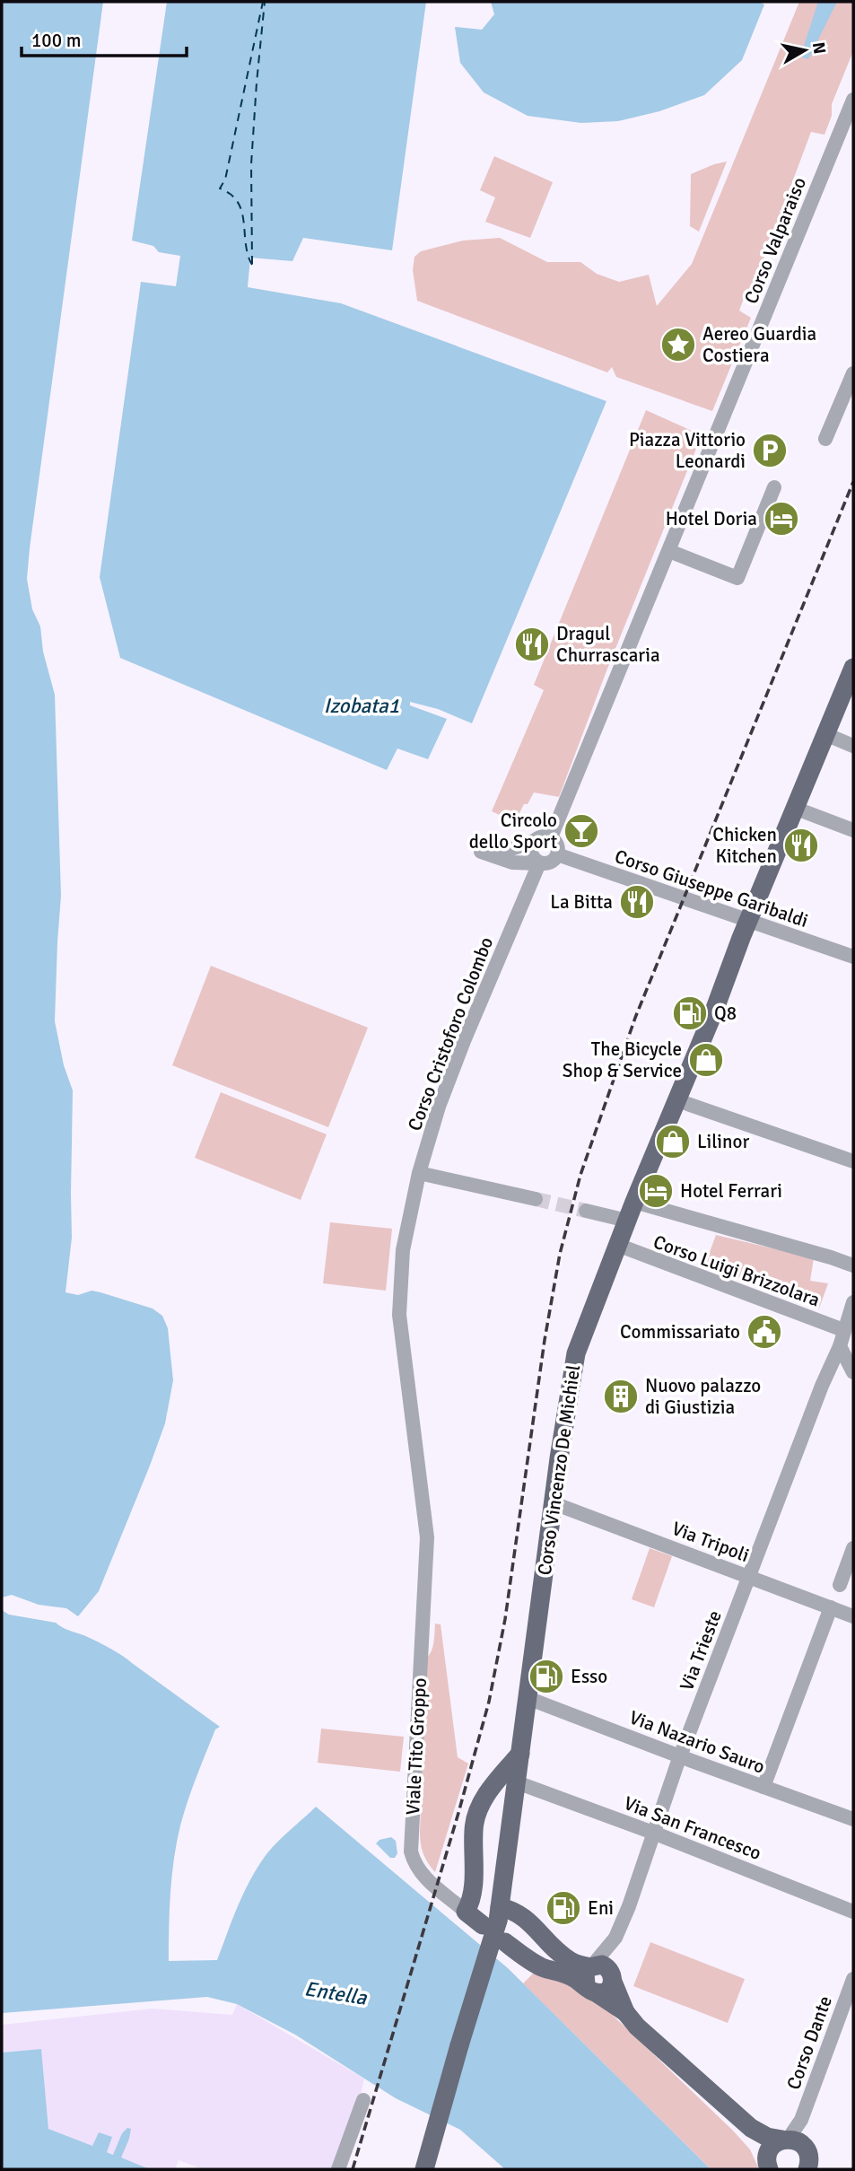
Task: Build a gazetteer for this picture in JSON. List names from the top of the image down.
{
  "streets": {
    "main road": ["Corso Vincenzo De Michiel", "Viale Tito Groppo"],
    "street": [
      "Corso Valparaiso",
      "Corso Giuseppe Garibaldi",
      "Corso Cristoforo Colombo",
      "Corso Luigi Brizzolara",
      "Via Tripoli",
      "Via Trieste",
      "Via Nazario Sauro",
      "Via San Francesco",
      "Corso Dante"
    ]
  },
  "crossings": [
    ["Corso Giuseppe Garibaldi", "Corso Cristoforo Colombo"],
    ["Corso Giuseppe Garibaldi", "Corso Vincenzo De Michiel"],
    ["Corso Cristoforo Colombo", "Viale Tito Groppo"],
    ["Corso Luigi Brizzolara", "Corso Vincenzo De Michiel"],
    ["Corso Luigi Brizzolara", "Via Trieste"],
    ["Corso Vincenzo De Michiel", "Via Tripoli"],
    ["Corso Vincenzo De Michiel", "Via Nazario Sauro"],
    ["Corso Vincenzo De Michiel", "Viale Tito Groppo"],
    ["Corso Vincenzo De Michiel", "Via San Francesco"],
    ["Via Tripoli", "Via Trieste"],
    ["Via Trieste", "Via Nazario Sauro"],
    ["Via Trieste", "Viale Tito Groppo"],
    ["Via Trieste", "Via San Francesco"]
  ],
  "water": ["Izobata1", "Entella"],
  "places": {
    "place": ["Aereo Guardia Costiera"],
    "parking": ["Piazza Vittorio Leonardi"],
    "hotel": ["Hotel Doria", "Hotel Ferrari"],
    "restaurant": ["Dragul Churrascaria", "Chicken Kitchen", "La Bitta"],
    "bar": ["Circolo dello Sport"],
    "fuel station": ["Q8", "Esso", "Eni"],
    "shop": ["The Bicycle Shop & Service", "Lilinor"],
    "public building": ["Commissariato"],
    "building": ["Nuovo palazzo di Giustizia"]
  },
  "scale_bar": "100 m",
  "north": "right"
}
